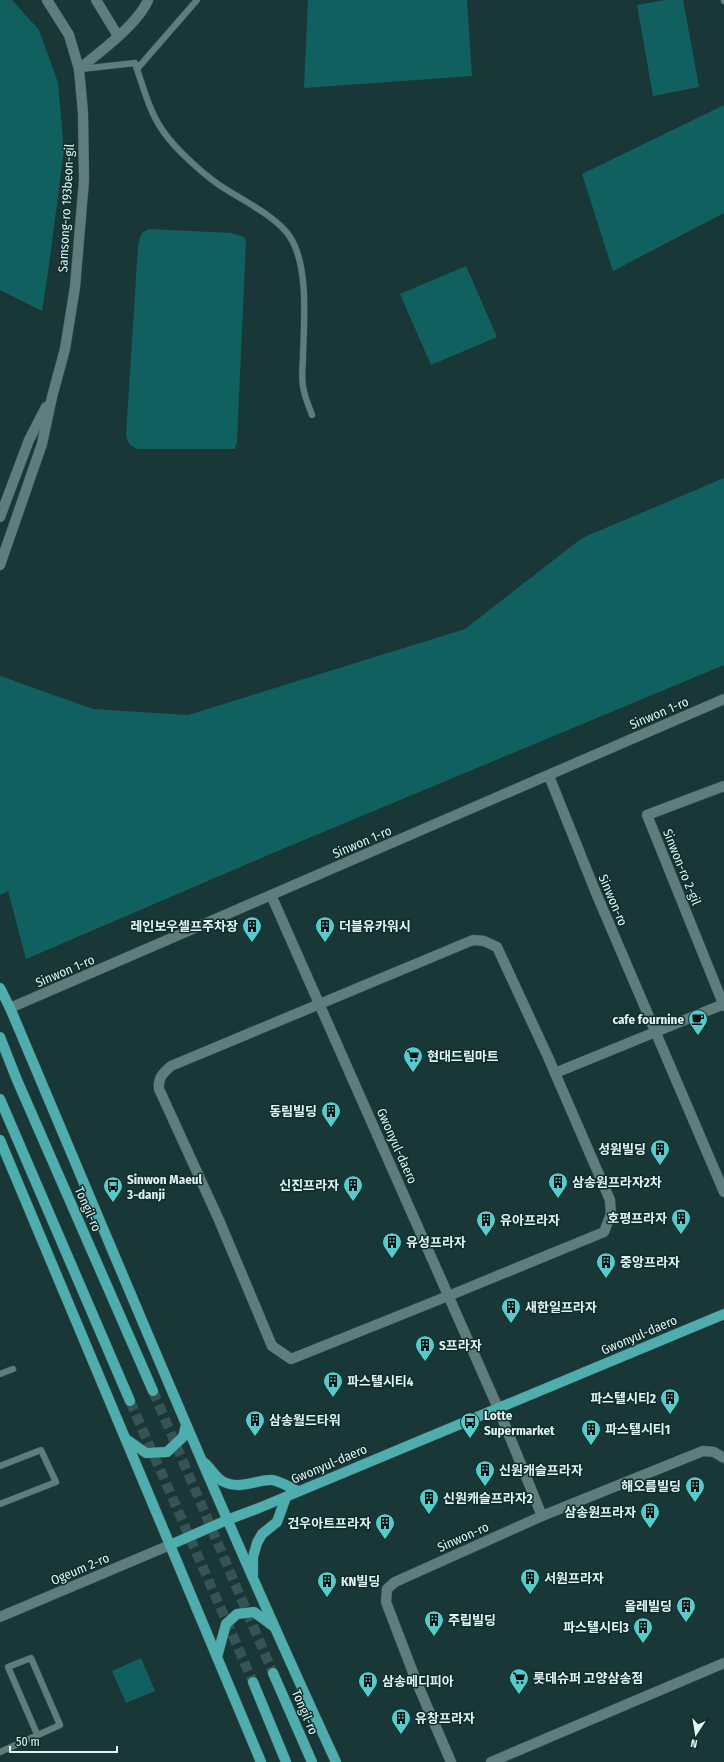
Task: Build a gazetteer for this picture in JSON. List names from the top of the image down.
{
  "streets": {
    "main road": ["Gwonyul-daero", "Tongil-ro"],
    "street": [
      "Samsong-ro 193beon-gil",
      "Sinwon 1-ro",
      "Sinwon-ro 2-gil",
      "Sinwon-ro",
      "Ogeum 2-ro"
    ]
  },
  "crossings": [
    ["Sinwon 1-ro", "Sinwon-ro"],
    ["Sinwon 1-ro", "Gwonyul-daero"],
    ["Gwonyul-daero", "Ogeum 2-ro"]
  ],
  "places": {
    "building": [
      "레인보우셀프주차장",
      "더블유카워시",
      "동림빌딩",
      "성원빌딩",
      "삼송원프라자2차",
      "신진프라자",
      "호평프라자",
      "유아프라자",
      "유성프라자",
      "중앙프라자",
      "새한일프라자",
      "S프라자",
      "파스텔시티4",
      "파스텔시티2",
      "삼송월드타워",
      "파스텔시티1",
      "신원캐슬프라자",
      "해오름빌딩",
      "신원캐슬프라자2",
      "삼송원프라자",
      "건우아트프라자",
      "서원프라자",
      "KN빌딩",
      "올레빌딩",
      "주립빌딩",
      "파스텔시티3",
      "삼송메디피아",
      "유창프라자"
    ],
    "cafe": ["cafe fournine"],
    "supermarket": ["현대드림마트", "롯데슈퍼 고양삼송점"],
    "bus stop": ["Sinwon Maeul 3-danji", "Lotte Supermarket"]
  },
  "scale_bar": "50 m",
  "north": "bottom"
}
